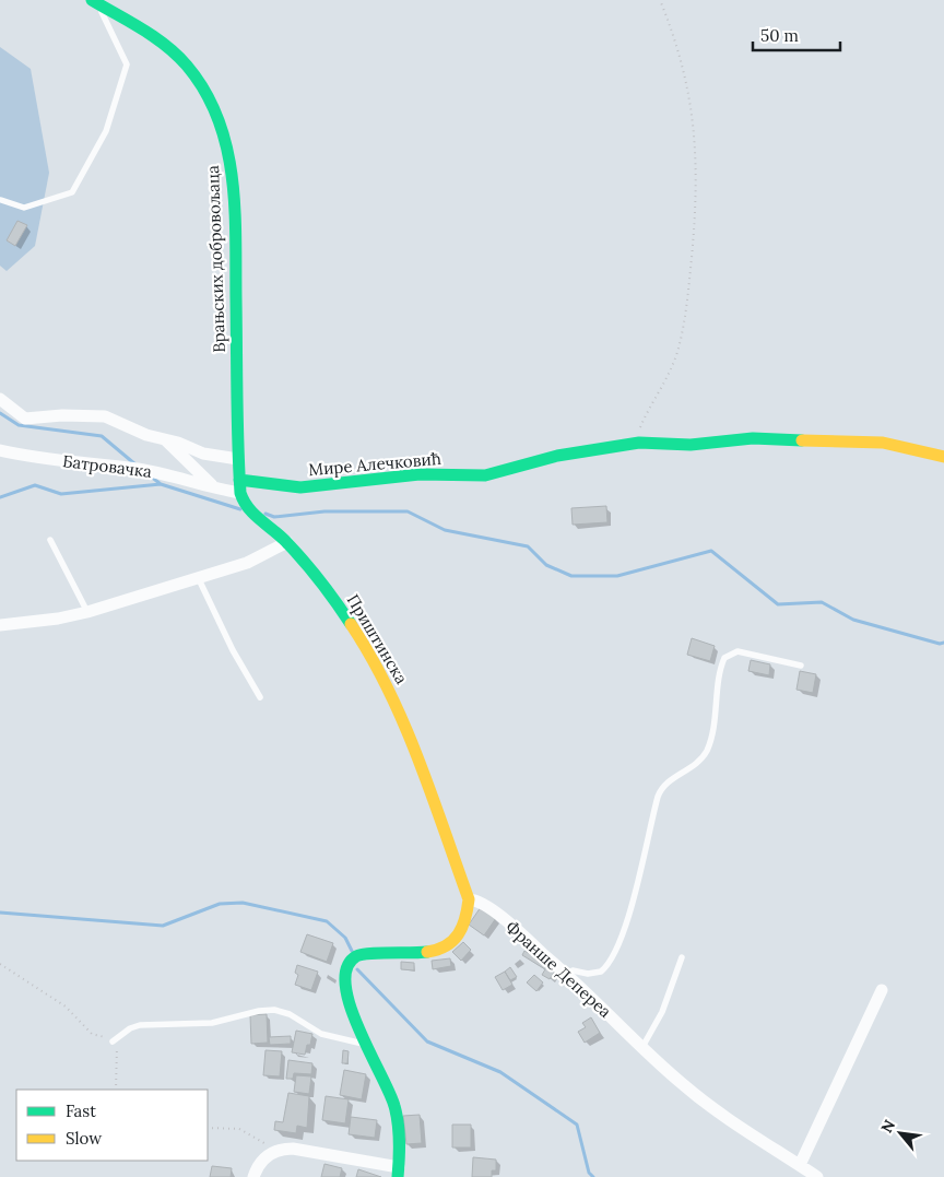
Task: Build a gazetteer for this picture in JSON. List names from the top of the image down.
{
  "streets": {
    "street": [
      "Врањских добровољаца",
      "Мире Алечковић",
      "Батровачка",
      "Приштинска",
      "Франше Депереа"
    ]
  },
  "crossings": [
    ["Врањских добровољаца", "Мире Алечковић"],
    ["Врањских добровољаца", "Батровачка"],
    ["Врањских добровољаца", "Приштинска"],
    ["Мире Алечковић", "Батровачка"],
    ["Мире Алечковић", "Приштинска"],
    ["Батровачка", "Приштинска"],
    ["Приштинска", "Франше Депереа"]
  ],
  "legend": ["Fast", "Slow"],
  "scale_bar": "50 m",
  "north": "top left"
}
